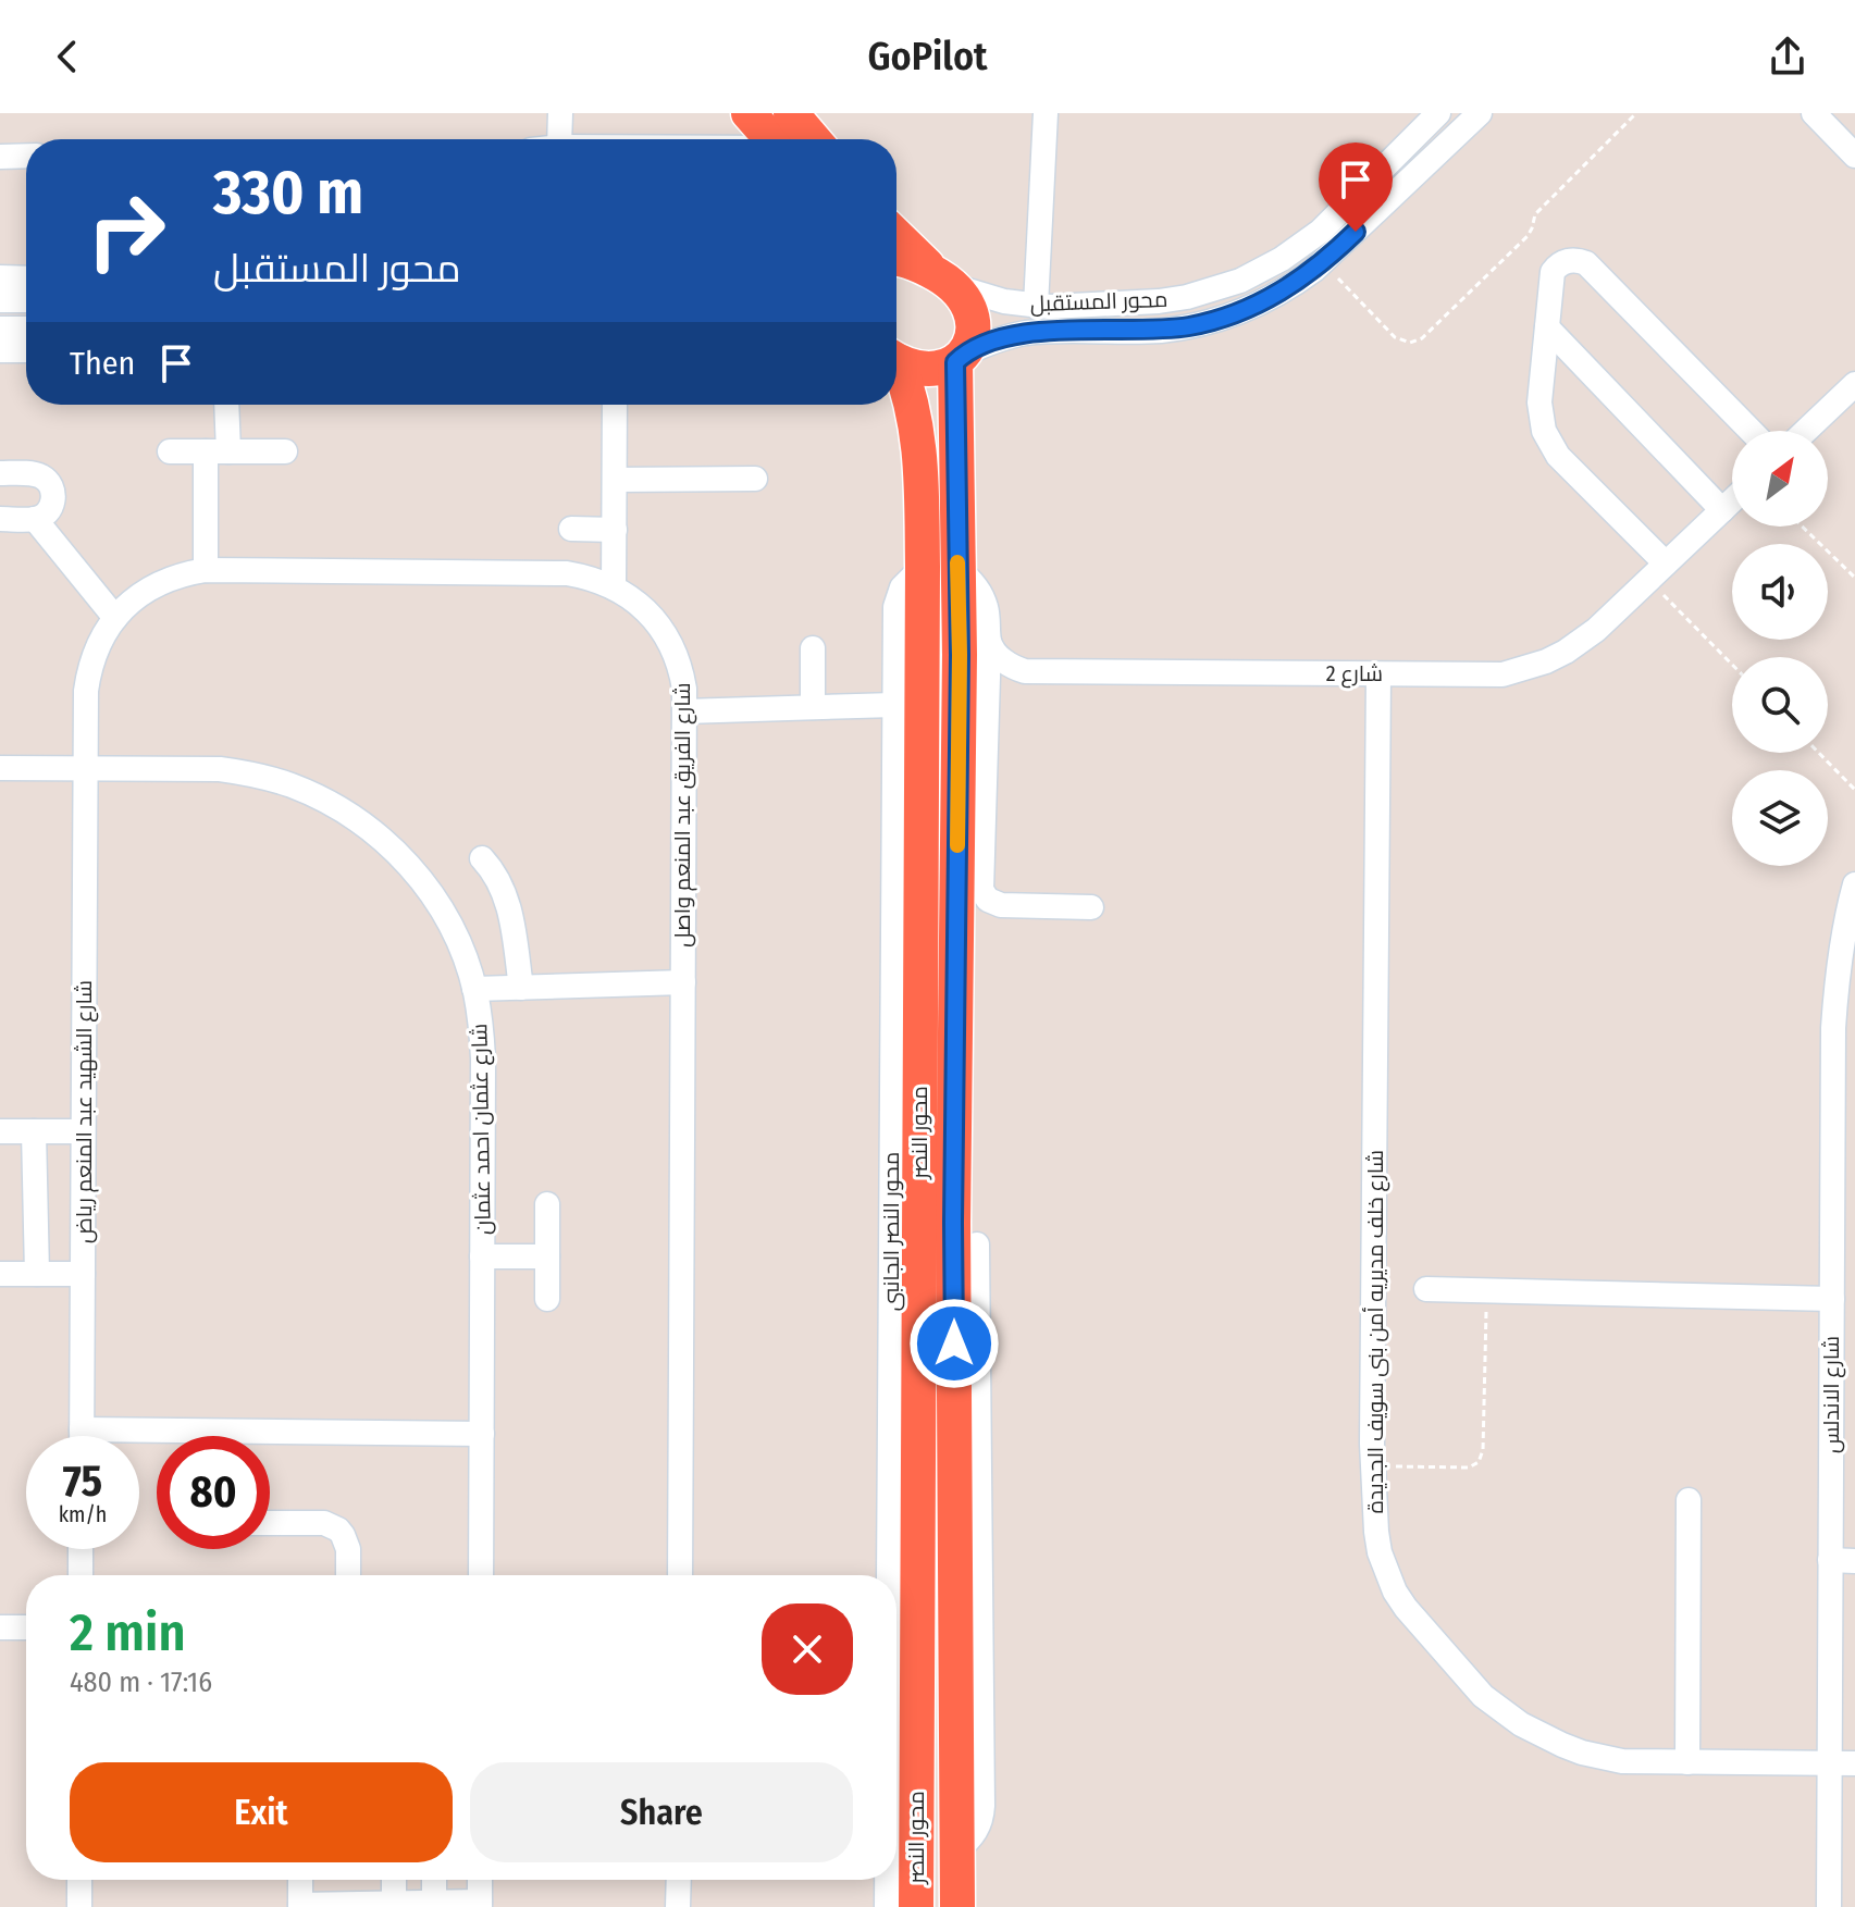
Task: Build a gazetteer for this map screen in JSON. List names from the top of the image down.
{
  "streets": {
    "highway": ["محور النصر"],
    "street": [
      "محور المستقبل",
      "شارع 2",
      "شارع الفريق عبد المنعم واصل",
      "شارع الشهيد عبد المنعم رياض",
      "شارع عثمان احمد عثمان",
      "محور النصر الجانبى",
      "شارع خلف مديريه أمن بنى سويف الجديدة",
      "شارع الاندلس"
    ]
  },
  "crossings": [
    ["محور المستقبل", "محور النصر"],
    ["شارع 2", "شارع خلف مديريه أمن بنى سويف الجديدة"],
    ["شارع الفريق عبد المنعم واصل", "شارع الشهيد عبد المنعم رياض"],
    ["شارع الفريق عبد المنعم واصل", "شارع عثمان احمد عثمان"],
    ["شارع الشهيد عبد المنعم رياض", "شارع عثمان احمد عثمان"],
    ["محور النصر", "محور النصر الجانبى"],
    ["شارع خلف مديريه أمن بنى سويف الجديدة", "شارع الاندلس"]
  ],
  "north": "top right",
  "page": {
    "header": "GoPilot",
    "turn": ["330 m", "محور المستقبل"],
    "then": "Then",
    "speed": "75 km/h",
    "limit": "80",
    "heading": ["2 min", "480 m · 17:16"],
    "buttons": ["Exit", "Share"]
  }
}
